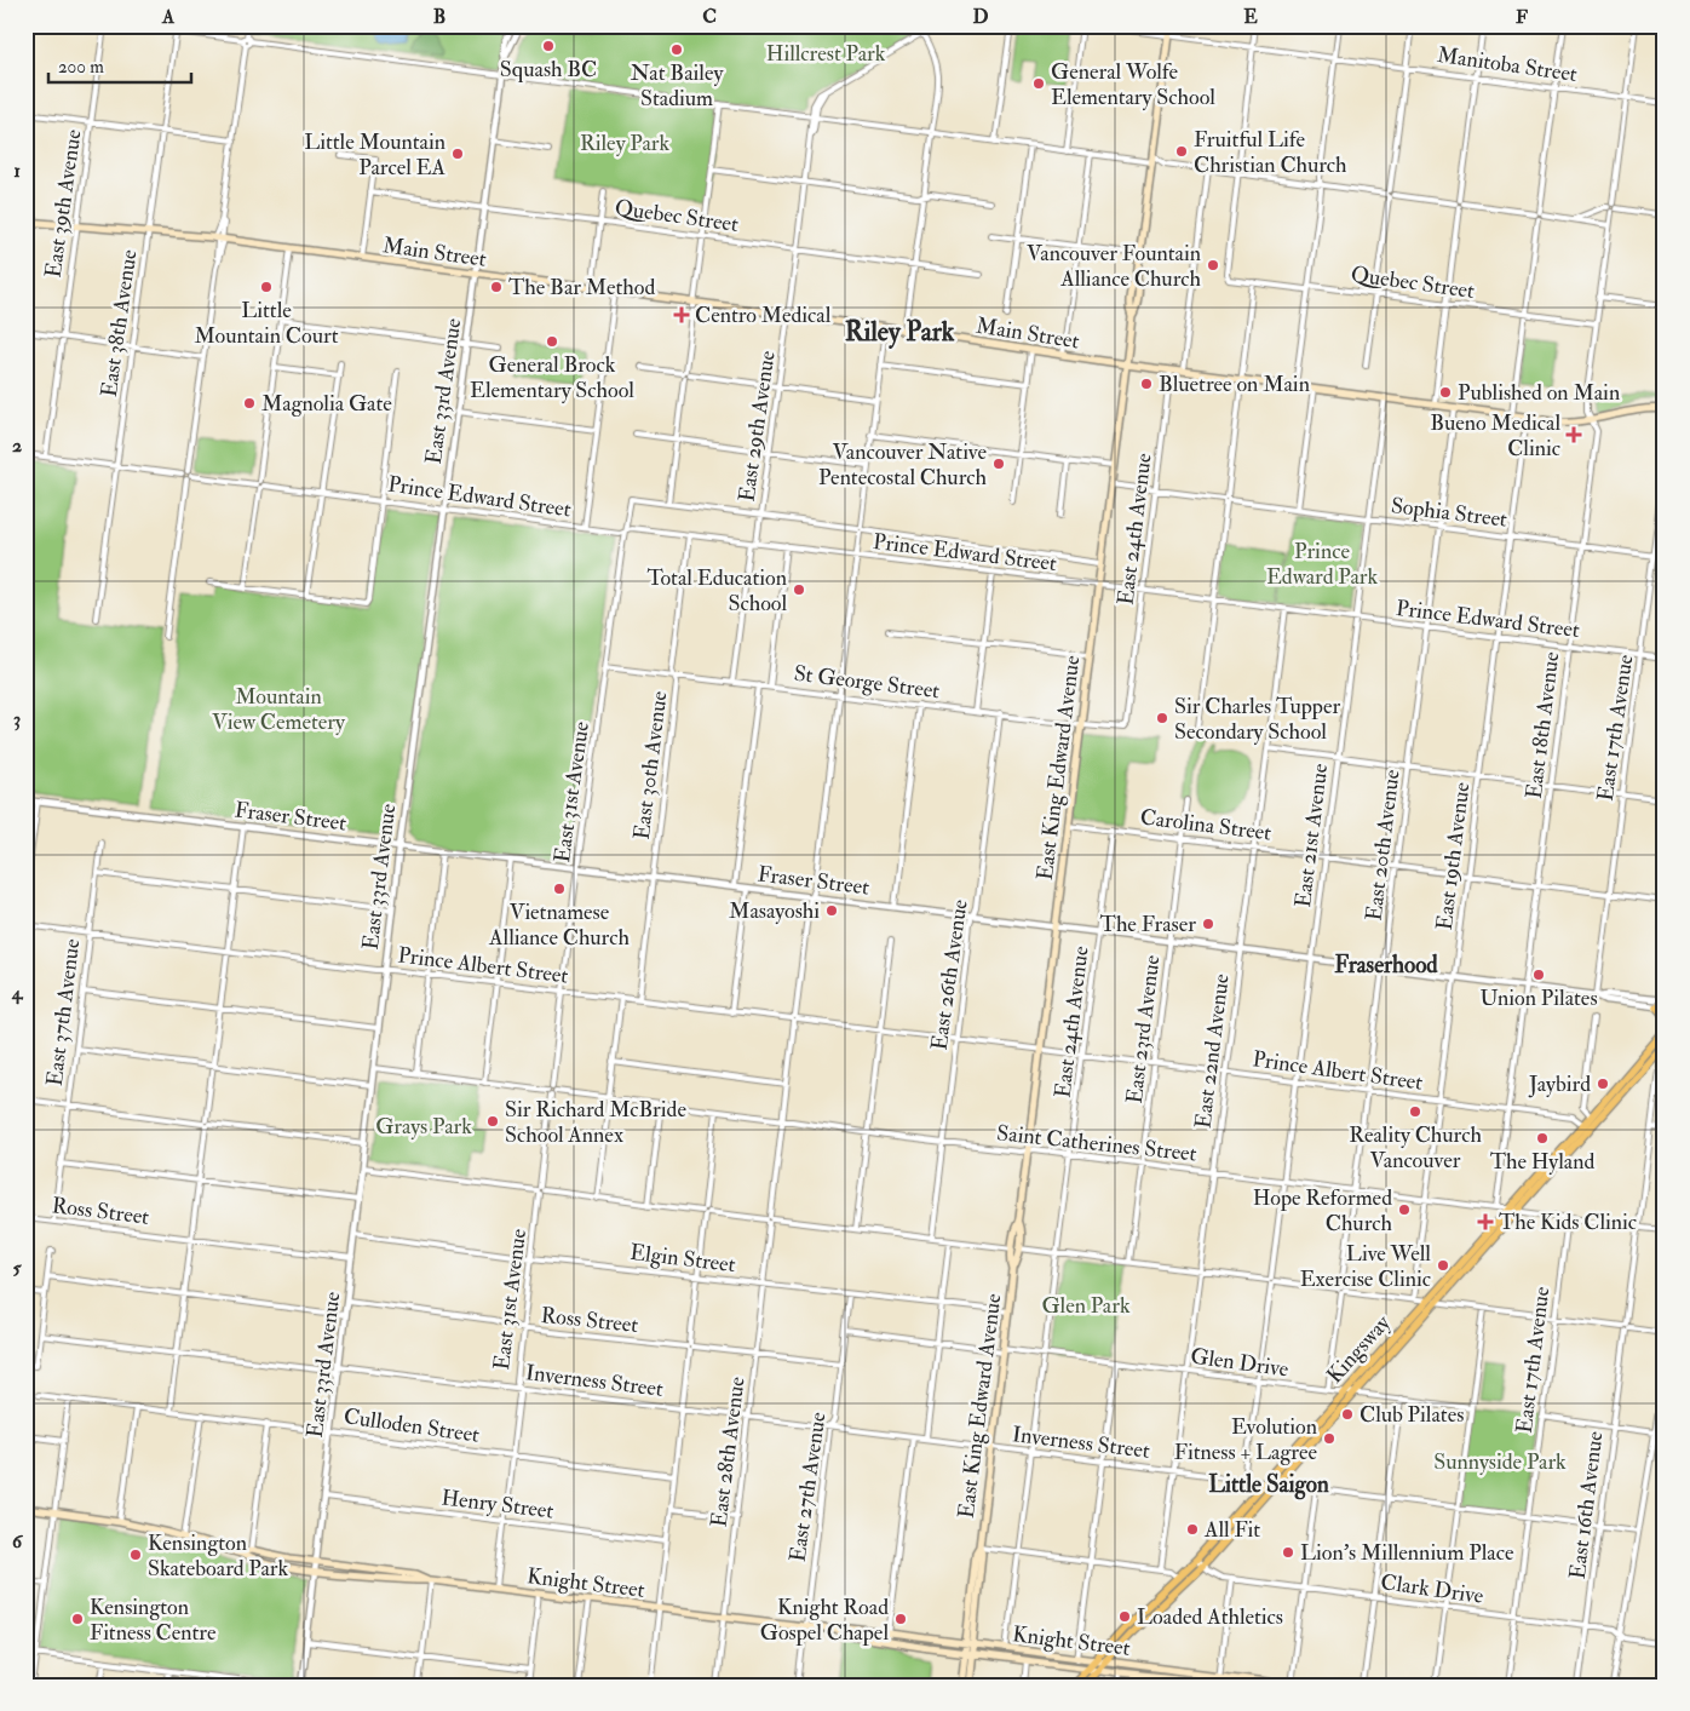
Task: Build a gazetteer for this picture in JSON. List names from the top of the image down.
{
  "streets": {
    "main road": [
      "Main Street",
      "East King Edward Avenue",
      "Kingsway",
      "Knight Street"
    ],
    "street": [
      "Manitoba Street",
      "East 39th Avenue",
      "Quebec Street",
      "East 38th Avenue",
      "East 33rd Avenue",
      "East 29th Avenue",
      "Prince Edward Street",
      "Sophia Street",
      "East 24th Avenue",
      "St George Street",
      "East 18th Avenue",
      "East 17th Avenue",
      "East 30th Avenue",
      "East 31st Avenue",
      "Fraser Street",
      "Carolina Street",
      "East 21st Avenue",
      "East 20th Avenue",
      "East 19th Avenue",
      "Prince Albert Street",
      "East 26th Avenue",
      "East 37th Avenue",
      "East 23rd Avenue",
      "East 22nd Avenue",
      "Saint Catherines Street",
      "Ross Street",
      "Elgin Street",
      "Glen Drive",
      "Inverness Street",
      "Culloden Street",
      "East 28th Avenue",
      "East 27th Avenue",
      "Henry Street",
      "East 16th Avenue",
      "Clark Drive"
    ]
  },
  "crossings": [
    ["Manitoba Street", "East 18th Avenue"],
    ["Manitoba Street", "East King Edward Avenue"],
    ["East 39th Avenue", "Main Street"],
    ["Quebec Street", "East 33rd Avenue"],
    ["Quebec Street", "East 29th Avenue"],
    ["Quebec Street", "East 18th Avenue"],
    ["Main Street", "East 38th Avenue"],
    ["Main Street", "East 33rd Avenue"],
    ["Main Street", "East 29th Avenue"],
    ["Main Street", "East 24th Avenue"],
    ["Main Street", "East 18th Avenue"],
    ["Main Street", "East King Edward Avenue"],
    ["Main Street", "East 21st Avenue"],
    ["Main Street", "East 20th Avenue"],
    ["Main Street", "East 19th Avenue"],
    ["Main Street", "East 28th Avenue"],
    ["East 33rd Avenue", "Prince Edward Street"],
    ["East 33rd Avenue", "Fraser Street"],
    ["East 33rd Avenue", "Prince Albert Street"],
    ["East 33rd Avenue", "Saint Catherines Street"],
    ["East 33rd Avenue", "Ross Street"],
    ["East 33rd Avenue", "Elgin Street"],
    ["East 33rd Avenue", "Inverness Street"],
    ["East 33rd Avenue", "Culloden Street"],
    ["East 33rd Avenue", "Henry Street"],
    ["East 33rd Avenue", "Knight Street"],
    ["East 29th Avenue", "Prince Edward Street"],
    ["East 29th Avenue", "St George Street"],
    ["Prince Edward Street", "East 24th Avenue"],
    ["Prince Edward Street", "East 18th Avenue"],
    ["Prince Edward Street", "East 17th Avenue"],
    ["Prince Edward Street", "East 30th Avenue"],
    ["Prince Edward Street", "East King Edward Avenue"],
    ["Prince Edward Street", "East 31st Avenue"],
    ["Prince Edward Street", "East 21st Avenue"],
    ["Prince Edward Street", "East 20th Avenue"],
    ["Prince Edward Street", "East 19th Avenue"],
    ["Prince Edward Street", "East 22nd Avenue"],
    ["Prince Edward Street", "East 28th Avenue"],
    ["Sophia Street", "East 24th Avenue"],
    ["Sophia Street", "East 18th Avenue"],
    ["Sophia Street", "East 17th Avenue"],
    ["Sophia Street", "East King Edward Avenue"],
    ["Sophia Street", "East 21st Avenue"],
    ["Sophia Street", "East 20th Avenue"],
    ["Sophia Street", "East 19th Avenue"],
    ["East 24th Avenue", "St George Street"],
    ["East 24th Avenue", "Fraser Street"],
    ["East 24th Avenue", "Carolina Street"],
    ["East 24th Avenue", "Prince Albert Street"],
    ["East 24th Avenue", "Saint Catherines Street"],
    ["East 24th Avenue", "Glen Drive"],
    ["East 24th Avenue", "Inverness Street"],
    ["East 24th Avenue", "Knight Street"],
    ["St George Street", "East 30th Avenue"],
    ["St George Street", "East King Edward Avenue"],
    ["St George Street", "East 31st Avenue"],
    ["St George Street", "East 26th Avenue"],
    ["St George Street", "East 28th Avenue"],
    ["East 18th Avenue", "Fraser Street"],
    ["East 18th Avenue", "Carolina Street"],
    ["East 18th Avenue", "Prince Albert Street"],
    ["East 18th Avenue", "Saint Catherines Street"],
    ["East 17th Avenue", "Fraser Street"],
    ["East 17th Avenue", "Carolina Street"],
    ["East 17th Avenue", "Saint Catherines Street"],
    ["East 17th Avenue", "Inverness Street"],
    ["East 17th Avenue", "Clark Drive"],
    ["East 30th Avenue", "Fraser Street"],
    ["East 30th Avenue", "Prince Albert Street"],
    ["East King Edward Avenue", "Fraser Street"],
    ["East King Edward Avenue", "Carolina Street"],
    ["East King Edward Avenue", "Prince Albert Street"],
    ["East King Edward Avenue", "Saint Catherines Street"],
    ["East King Edward Avenue", "Elgin Street"],
    ["East King Edward Avenue", "Glen Drive"],
    ["East King Edward Avenue", "Inverness Street"],
    ["East King Edward Avenue", "Knight Street"],
    ["East 31st Avenue", "Fraser Street"],
    ["East 31st Avenue", "Prince Albert Street"],
    ["East 31st Avenue", "Saint Catherines Street"],
    ["East 31st Avenue", "Ross Street"],
    ["East 31st Avenue", "Elgin Street"],
    ["East 31st Avenue", "Inverness Street"],
    ["East 31st Avenue", "Culloden Street"],
    ["East 31st Avenue", "Henry Street"],
    ["East 31st Avenue", "Knight Street"],
    ["Fraser Street", "East 21st Avenue"],
    ["Fraser Street", "East 20th Avenue"],
    ["Fraser Street", "East 19th Avenue"],
    ["Fraser Street", "East 26th Avenue"],
    ["Fraser Street", "East 23rd Avenue"],
    ["Fraser Street", "East 22nd Avenue"],
    ["Fraser Street", "East 28th Avenue"],
    ["Carolina Street", "East 21st Avenue"],
    ["Carolina Street", "East 20th Avenue"],
    ["Carolina Street", "East 19th Avenue"],
    ["Carolina Street", "East 23rd Avenue"],
    ["Carolina Street", "East 22nd Avenue"],
    ["East 21st Avenue", "Prince Albert Street"],
    ["East 21st Avenue", "Saint Catherines Street"],
    ["East 21st Avenue", "Glen Drive"],
    ["East 21st Avenue", "Inverness Street"],
    ["East 20th Avenue", "Prince Albert Street"],
    ["East 20th Avenue", "Saint Catherines Street"],
    ["East 20th Avenue", "Glen Drive"],
    ["East 19th Avenue", "Prince Albert Street"],
    ["East 19th Avenue", "Saint Catherines Street"],
    ["Prince Albert Street", "East 26th Avenue"],
    ["Prince Albert Street", "East 37th Avenue"],
    ["Prince Albert Street", "East 23rd Avenue"],
    ["Prince Albert Street", "East 22nd Avenue"],
    ["Prince Albert Street", "Kingsway"],
    ["Prince Albert Street", "East 28th Avenue"],
    ["East 26th Avenue", "Saint Catherines Street"],
    ["East 37th Avenue", "Ross Street"],
    ["East 23rd Avenue", "Saint Catherines Street"],
    ["East 22nd Avenue", "Saint Catherines Street"],
    ["East 22nd Avenue", "Glen Drive"],
    ["East 22nd Avenue", "Inverness Street"],
    ["Saint Catherines Street", "Kingsway"],
    ["Saint Catherines Street", "East 28th Avenue"],
    ["Saint Catherines Street", "East 16th Avenue"],
    ["Ross Street", "East 28th Avenue"],
    ["Ross Street", "East 27th Avenue"],
    ["Elgin Street", "East 28th Avenue"],
    ["Elgin Street", "East 27th Avenue"],
    ["Kingsway", "Glen Drive"],
    ["Kingsway", "Inverness Street"],
    ["Kingsway", "East 16th Avenue"],
    ["Kingsway", "Knight Street"],
    ["Kingsway", "Clark Drive"],
    ["Glen Drive", "East 27th Avenue"],
    ["Inverness Street", "East 28th Avenue"],
    ["Inverness Street", "East 27th Avenue"],
    ["Inverness Street", "East 16th Avenue"],
    ["East 28th Avenue", "Knight Street"],
    ["East 27th Avenue", "Knight Street"],
    ["East 16th Avenue", "Clark Drive"]
  ],
  "districts": ["Riley Park", "Fraserhood", "Little Saigon"],
  "parks": [
    "Hillcrest Park",
    "Riley Park",
    "Prince Edward Park",
    "Mountain View Cemetery",
    "Grays Park",
    "Glen Park",
    "Sunnyside Park"
  ],
  "places": {
    "other": [
      "Squash BC",
      "Nat Bailey Stadium",
      "General Wolfe Elementary School",
      "Fruitful Life Christian Church",
      "Little Mountain Parcel EA",
      "Vancouver Fountain Alliance Church",
      "Little Mountain Court",
      "The Bar Method",
      "General Brock Elementary School",
      "Bluetree on Main",
      "Published on Main",
      "Magnolia Gate",
      "Vancouver Native Pentecostal Church",
      "Total Education School",
      "Sir Charles Tupper Secondary School",
      "Vietnamese Alliance Church",
      "Masayoshi",
      "The Fraser",
      "Union Pilates",
      "Jaybird",
      "Reality Church Vancouver",
      "Sir Richard McBride School Annex",
      "The Hyland",
      "Hope Reformed Church",
      "Live Well Exercise Clinic",
      "Club Pilates",
      "Evolution Fitness + Lagree",
      "All Fit",
      "Lion's Millennium Place",
      "Kensington Skateboard Park",
      "Loaded Athletics",
      "Kensington Fitness Centre",
      "Knight Road Gospel Chapel"
    ],
    "health": ["Centro Medical", "Bueno Medical Clinic", "The Kids Clinic"]
  },
  "scale_bar": "200 m",
  "grid": {
    "columns": [
      "A",
      "B",
      "C",
      "D",
      "E",
      "F"
    ],
    "rows": [
      "1",
      "2",
      "3",
      "4",
      "5",
      "6"
    ]
  }
}
